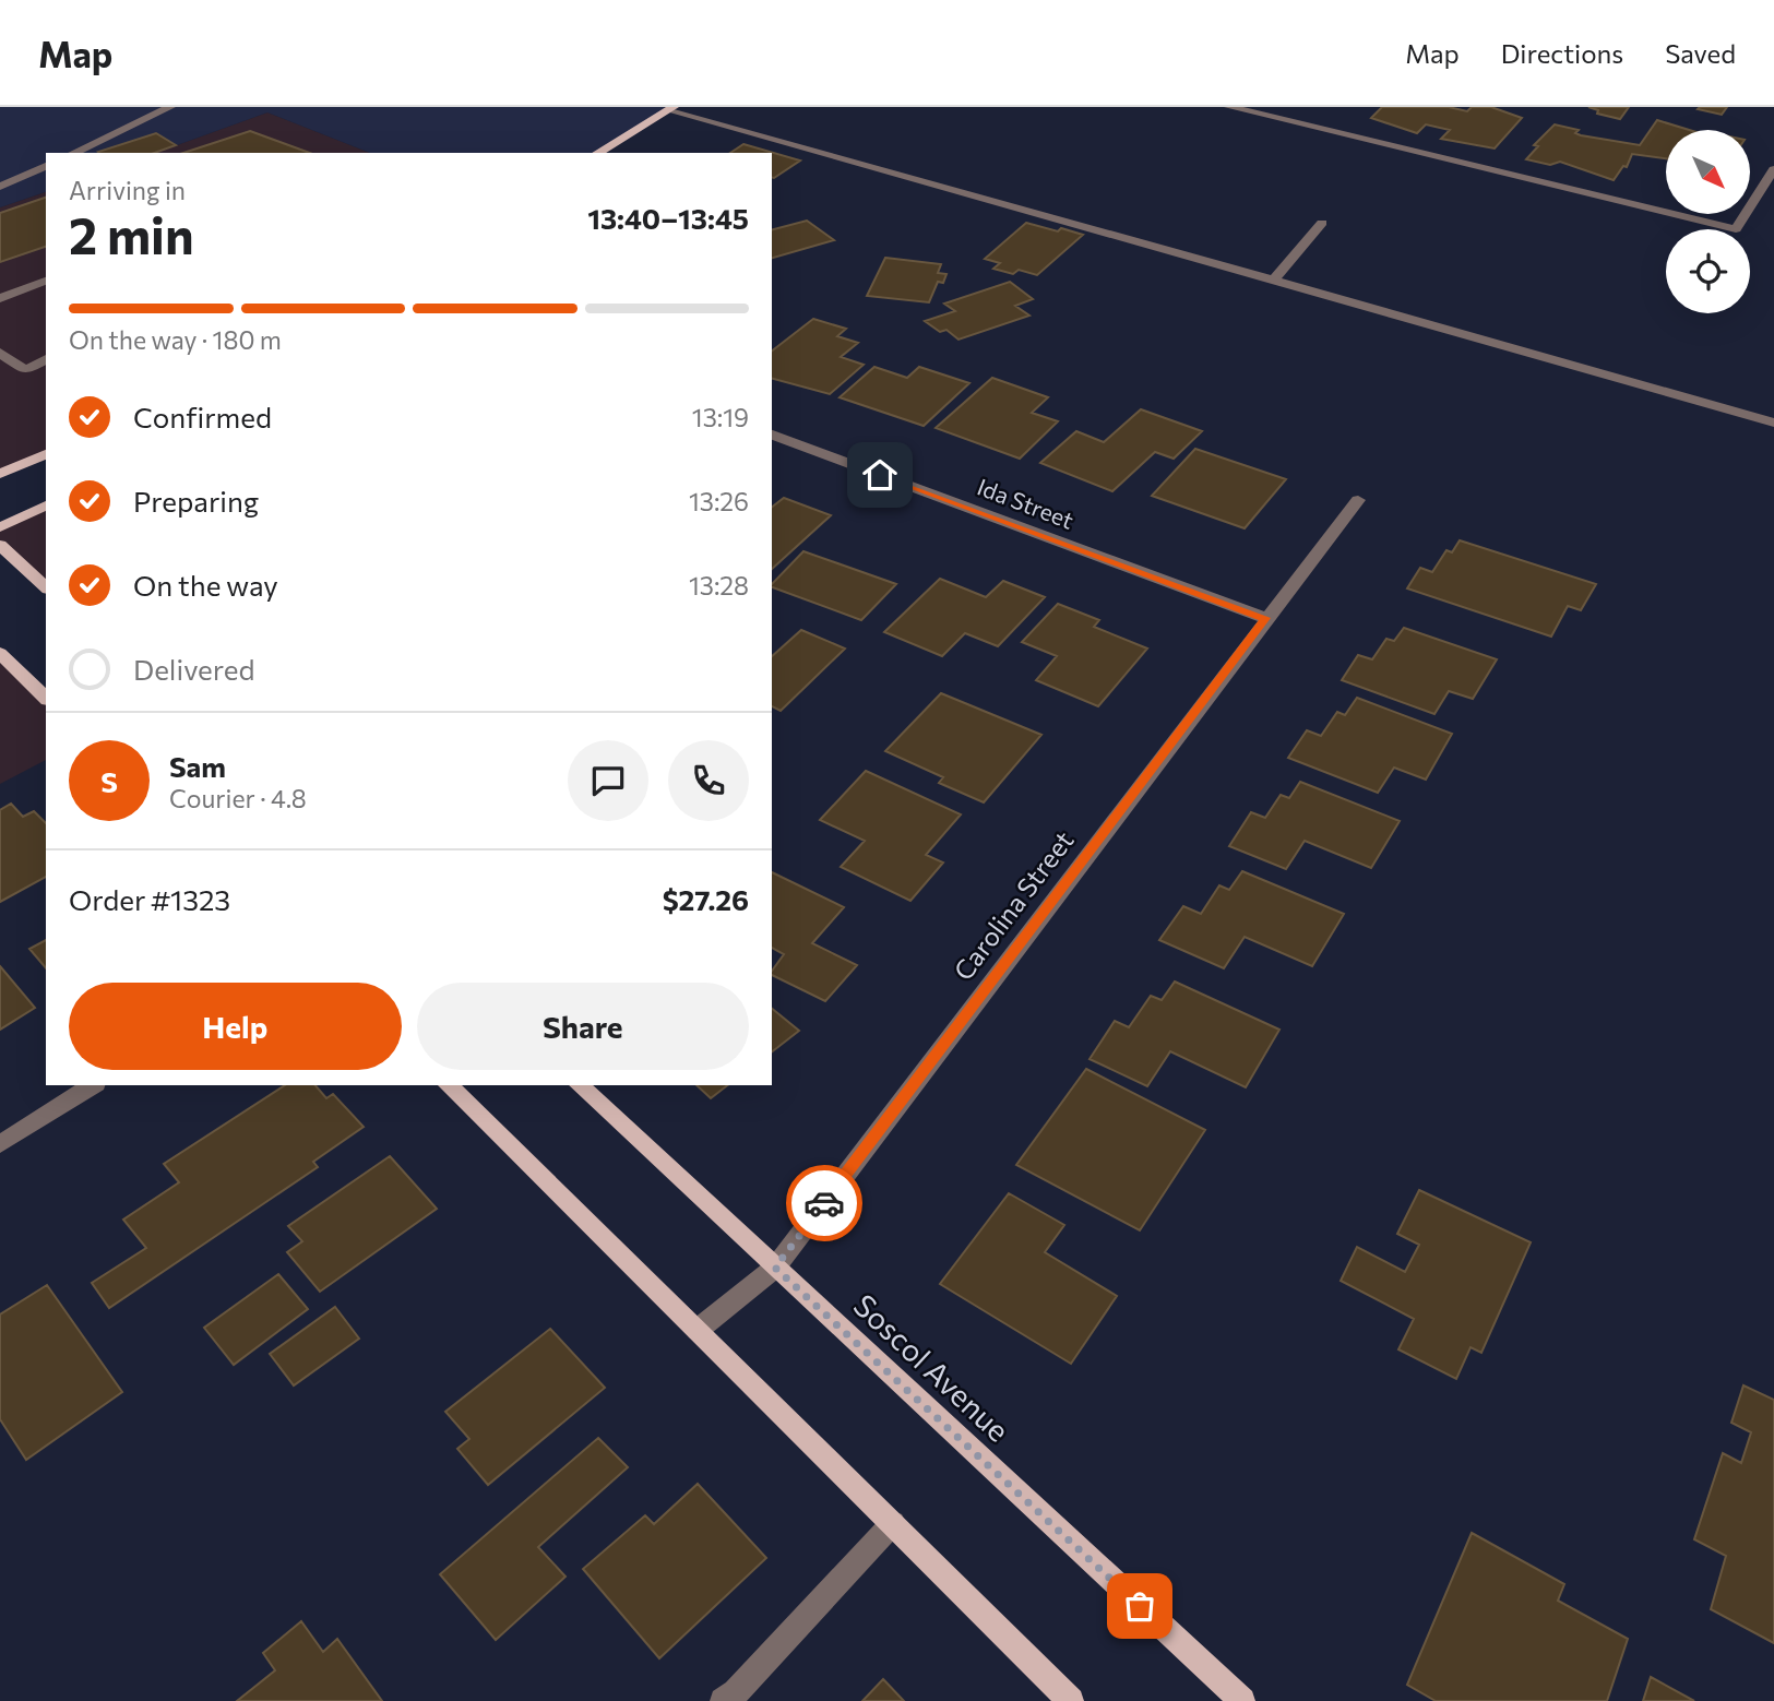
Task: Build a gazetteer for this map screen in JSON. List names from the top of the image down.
{
  "streets": {
    "main road": ["Soscol Avenue"],
    "street": ["Ida Street", "Carolina Street"]
  },
  "crossings": [
    ["Ida Street", "Carolina Street"],
    ["Carolina Street", "Soscol Avenue"]
  ],
  "north": "bottom right",
  "page": {
    "header": "Map",
    "nav": ["Map", "Directions", "Saved"],
    "heading": ["2 min", "Arriving in", "13:40–13:45"],
    "panel": [
      "Sam",
      "Courier · 4.8",
      "Order #1323",
      "$27.26"
    ],
    "bar": "On the way · 180 m",
    "list": [
      ["Confirmed", "13:19"],
      ["Preparing", "13:26"],
      ["On the way", "13:28"],
      "Delivered"
    ],
    "round": "S",
    "buttons": ["Help", "Share"]
  }
}
